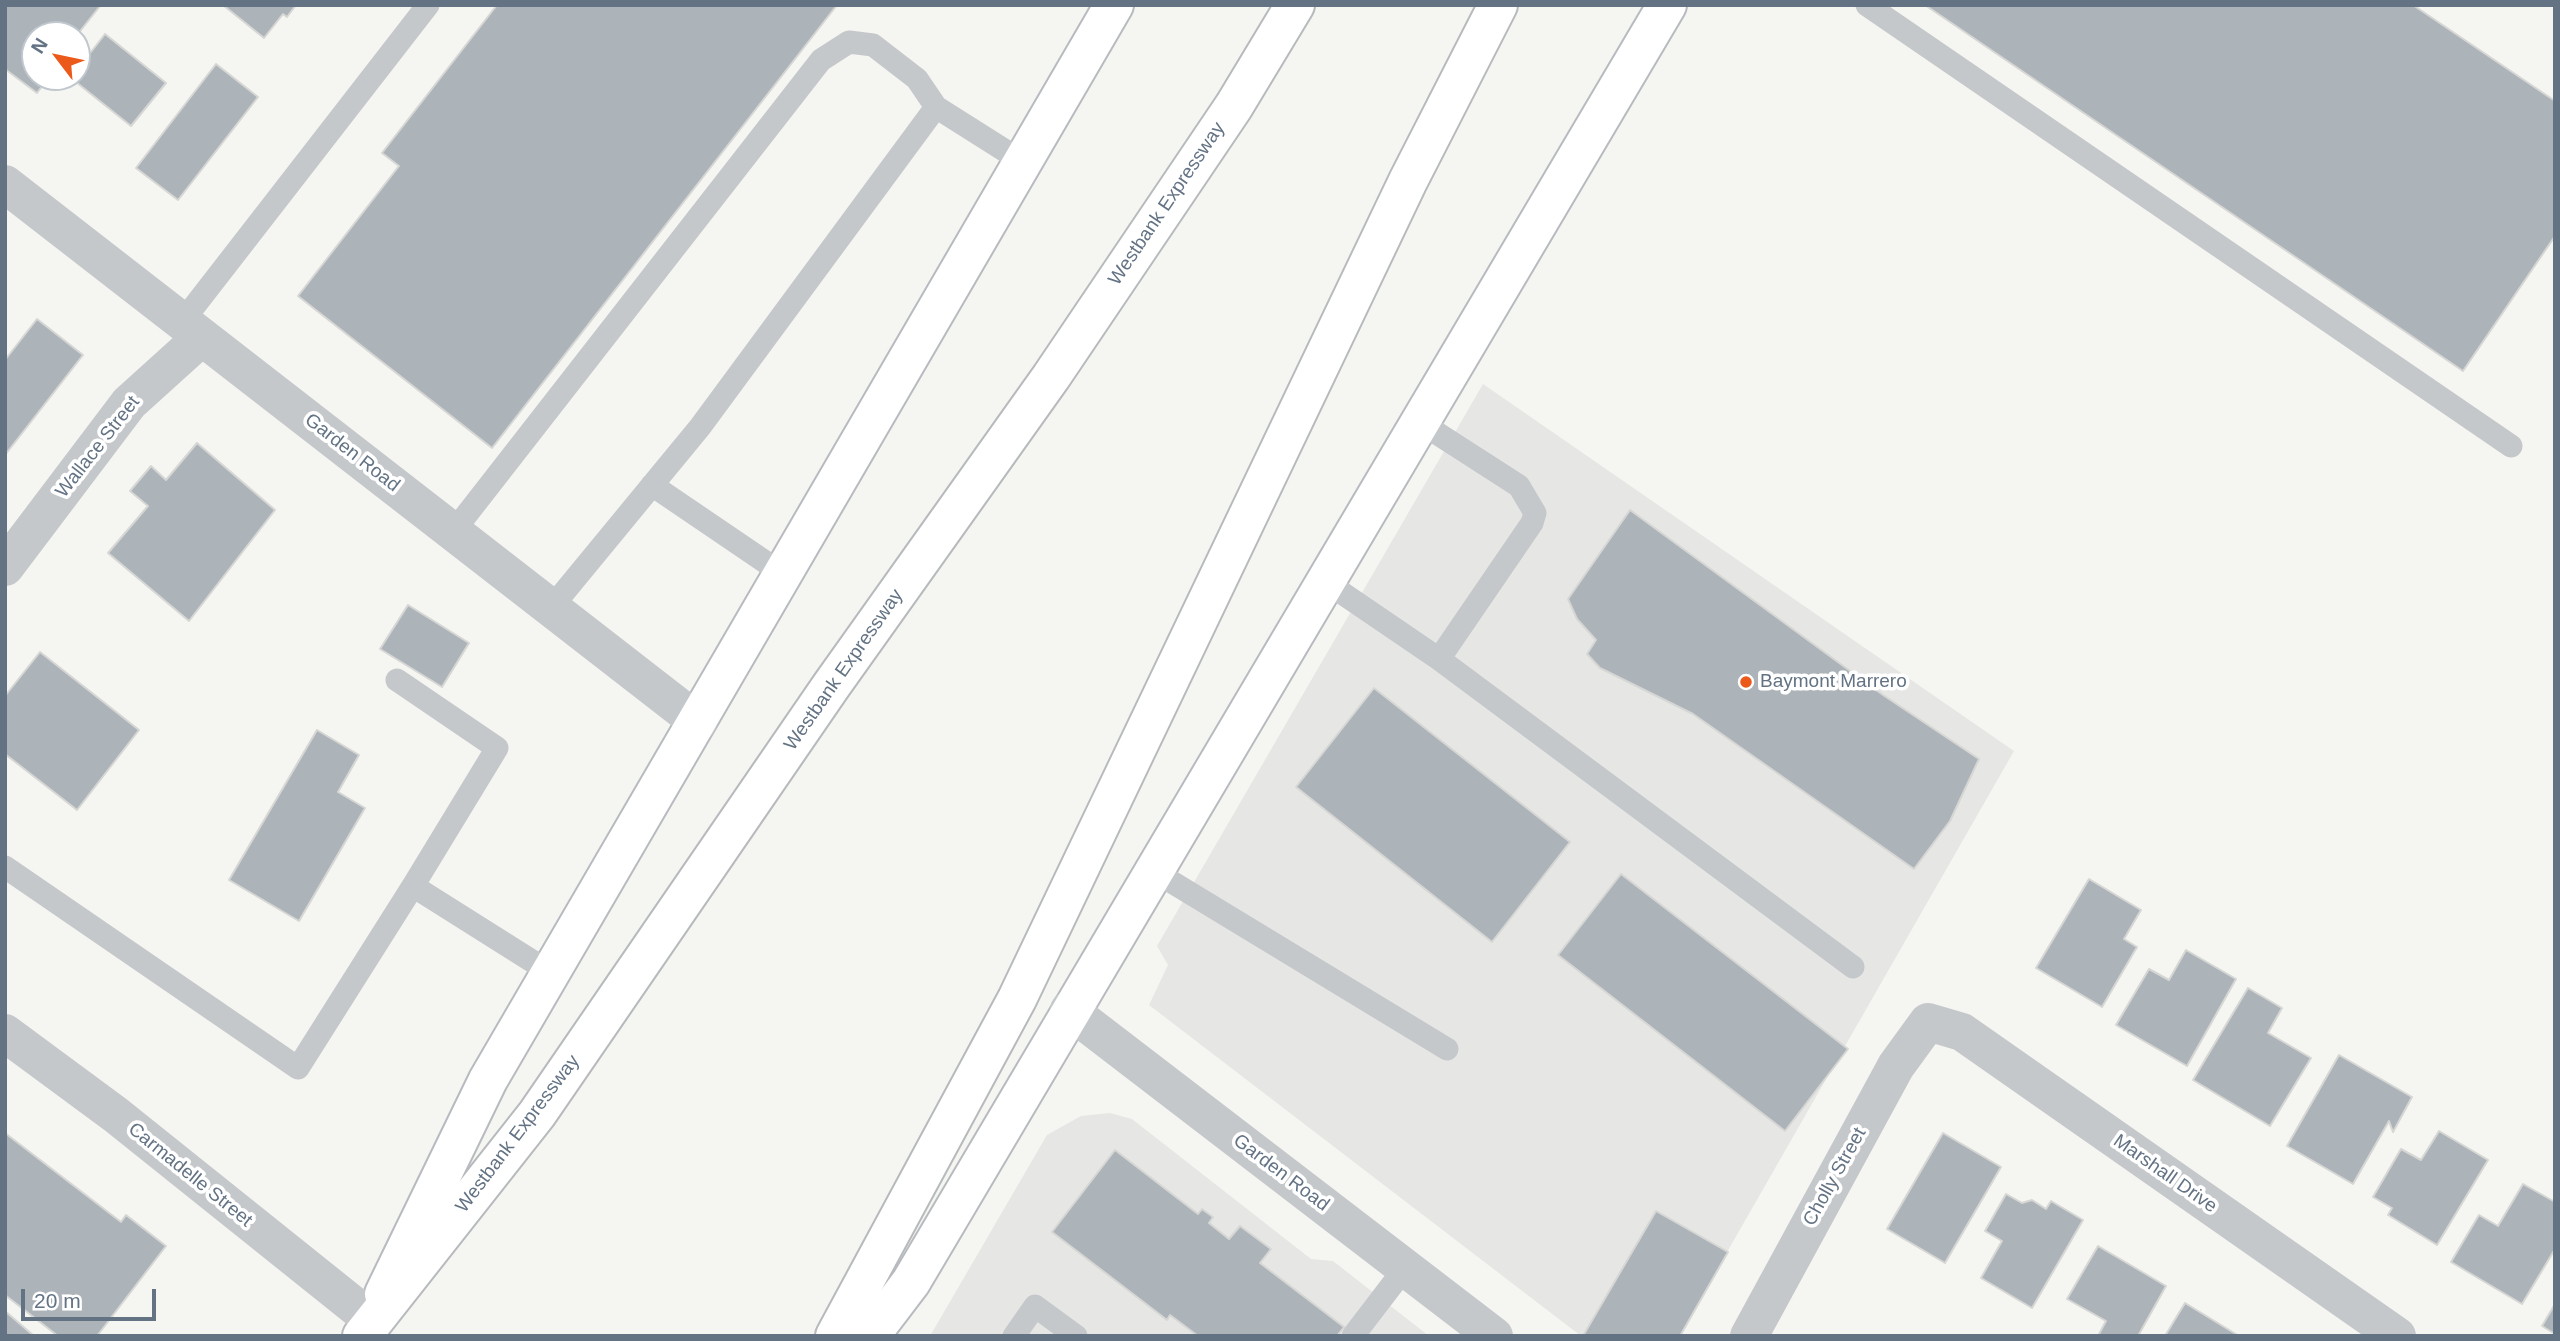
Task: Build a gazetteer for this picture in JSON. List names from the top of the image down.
{
  "streets": {
    "main road": ["Westbank Expressway"],
    "street": [
      "Wallace Street",
      "Garden Road",
      "Marshall Drive",
      "Carmadelle Street",
      "Cholly Street"
    ]
  },
  "crossings": [
    ["Westbank Expressway", "Garden Road"],
    ["Westbank Expressway", "Carmadelle Street"],
    ["Wallace Street", "Garden Road"],
    ["Marshall Drive", "Cholly Street"]
  ],
  "places": ["Baymont Marrero"],
  "scale_bar": "20 m",
  "north": "top left"
}
